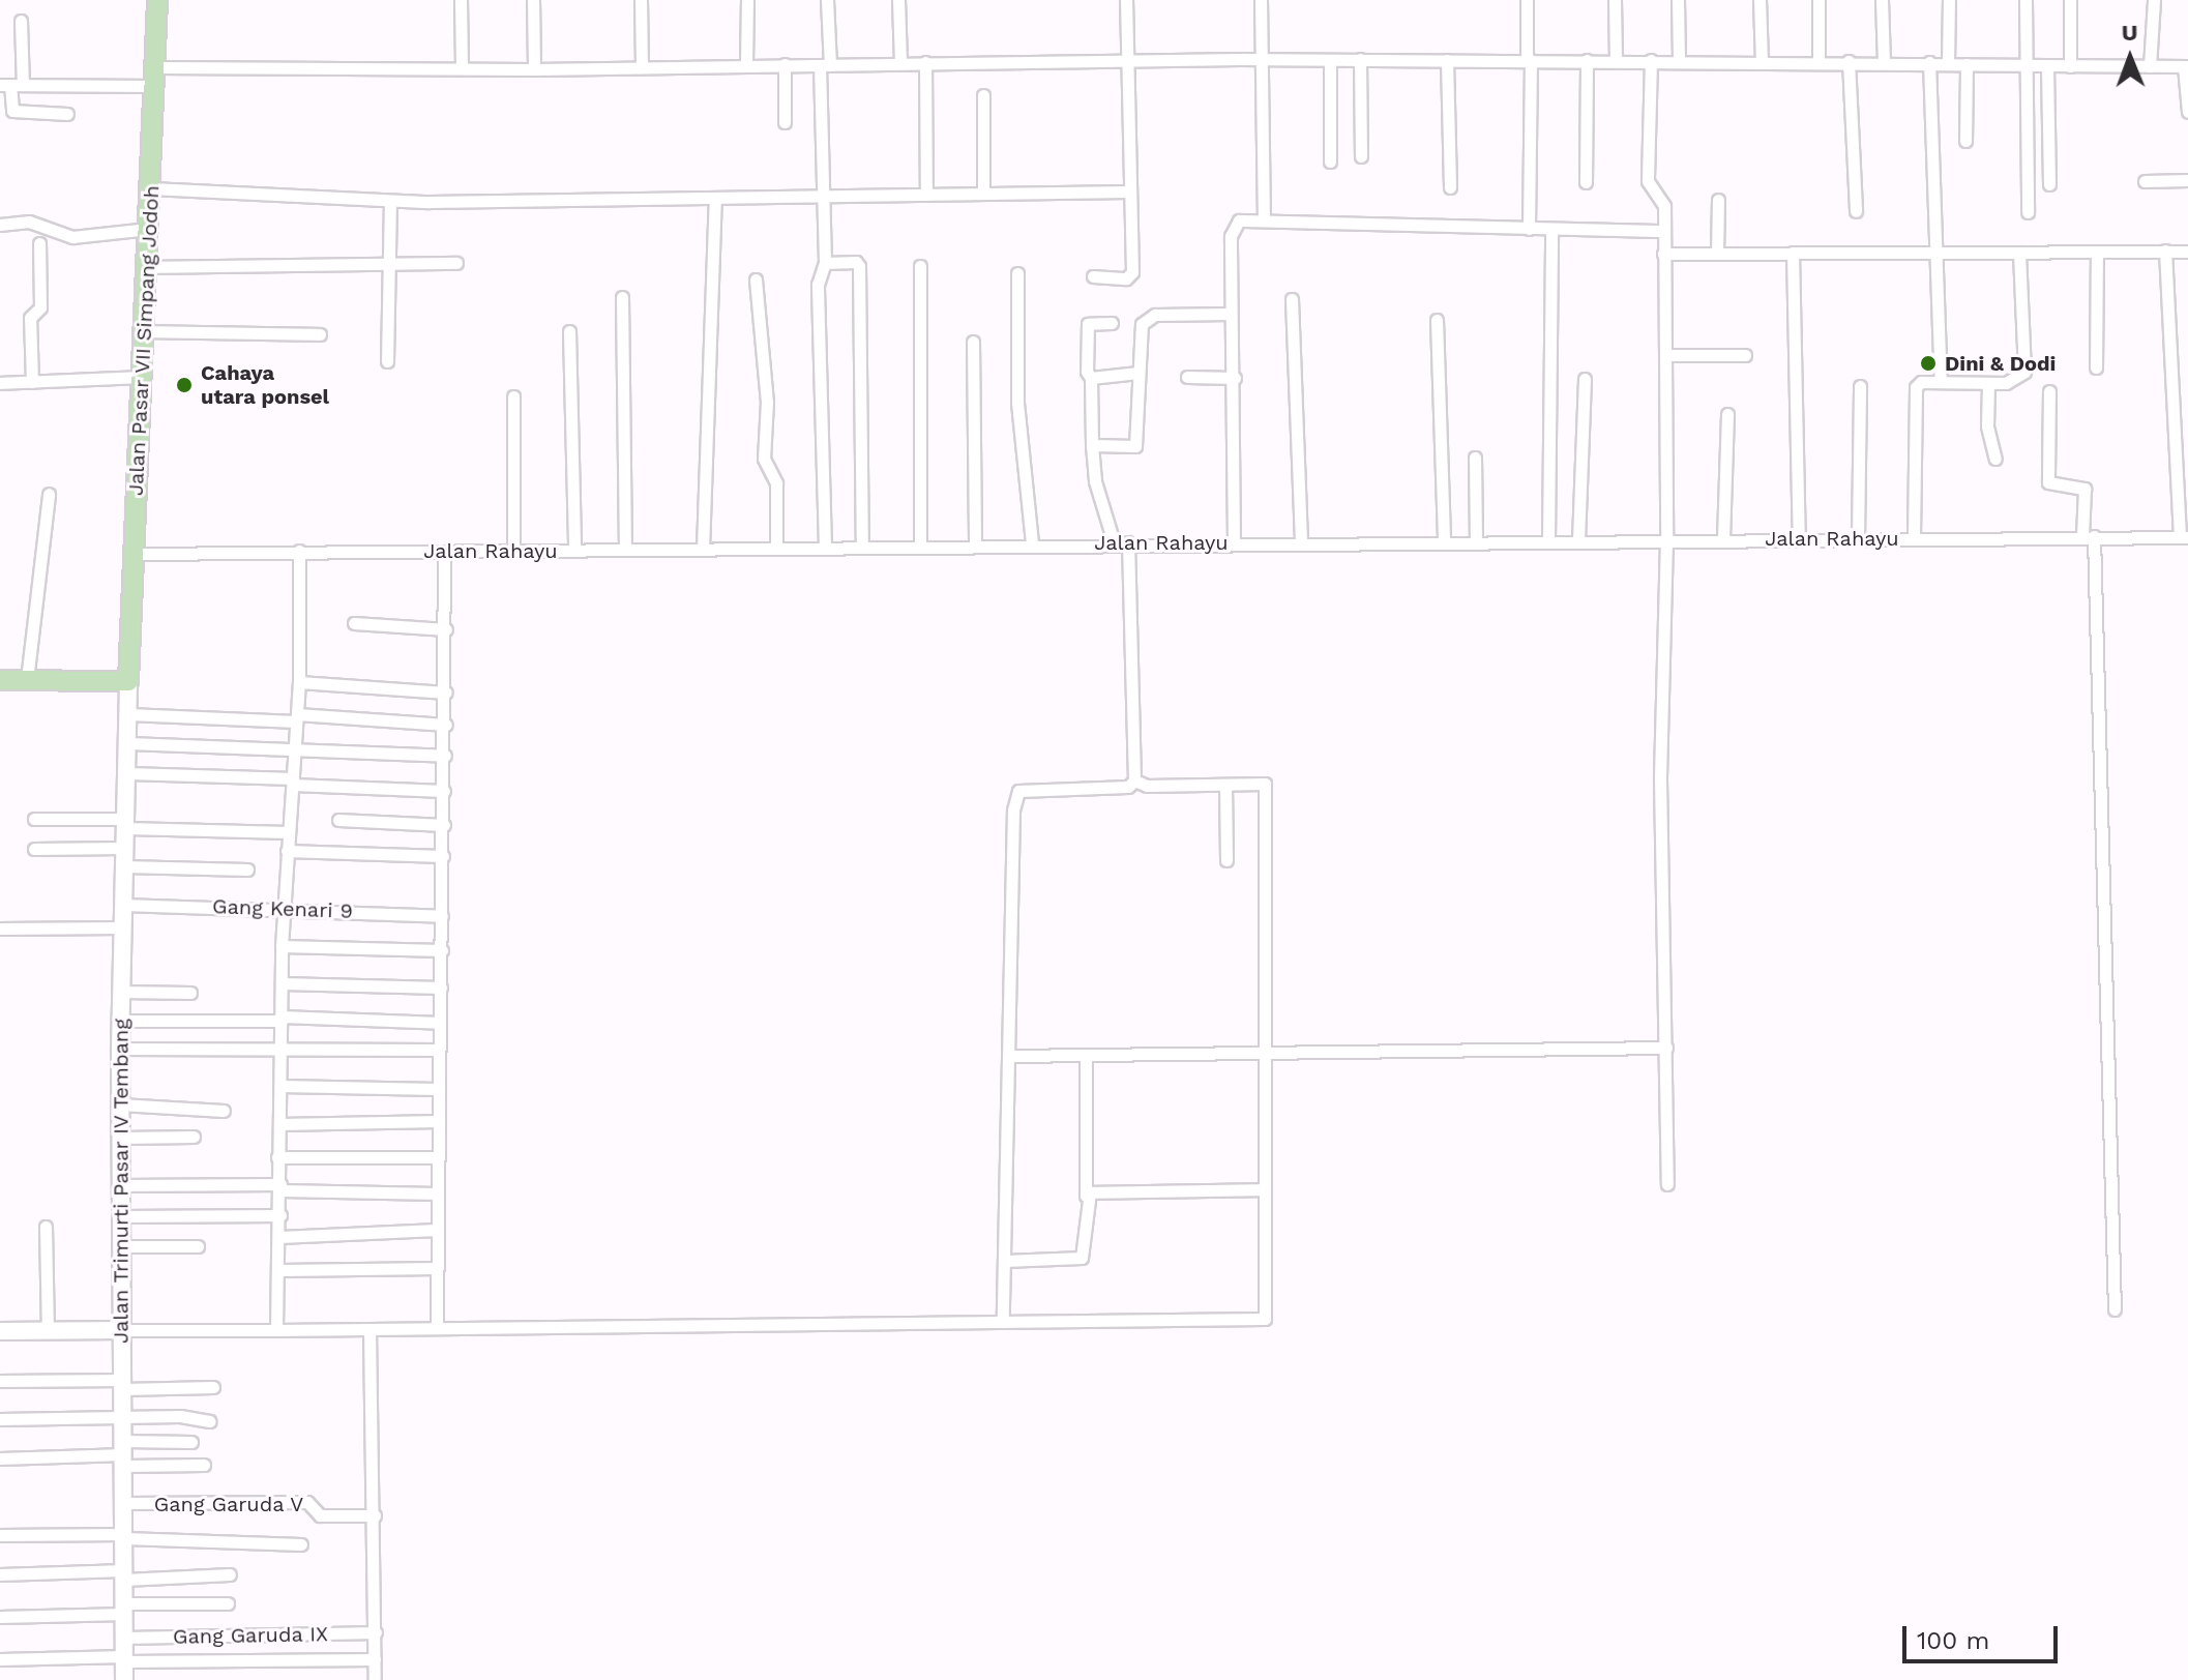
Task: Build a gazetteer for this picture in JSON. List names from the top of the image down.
{
  "streets": {
    "main road": ["Jalan Pasar VII Simpang Jodoh"],
    "street": [
      "Jalan Rahayu",
      "Gang Kenari 9",
      "Jalan Trimurti Pasar IV Tembang",
      "Gang Garuda V",
      "Gang Garuda IX"
    ]
  },
  "crossings": [
    ["Jalan Pasar VII Simpang Jodoh", "Jalan Rahayu"],
    ["Jalan Pasar VII Simpang Jodoh", "Jalan Trimurti Pasar IV Tembang"],
    ["Gang Kenari 9", "Jalan Trimurti Pasar IV Tembang"],
    ["Jalan Trimurti Pasar IV Tembang", "Gang Garuda V"],
    ["Jalan Trimurti Pasar IV Tembang", "Gang Garuda IX"]
  ],
  "places": ["Dini & Dodi", "Cahaya utara ponsel"],
  "scale_bar": "100 m",
  "north": "top"
}
